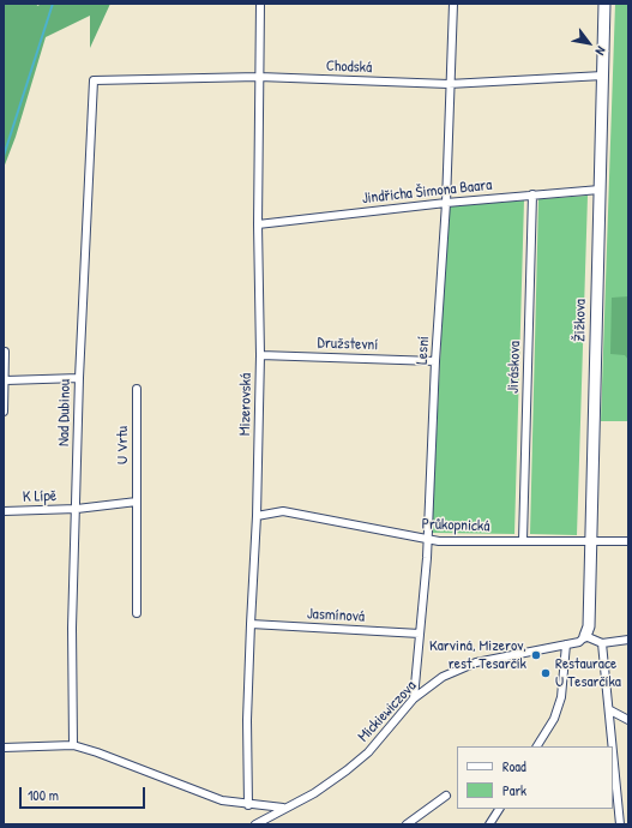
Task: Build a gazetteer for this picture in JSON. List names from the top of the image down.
{
  "streets": {
    "street": [
      "Chodská",
      "Jindřicha Šimona Baara",
      "Žižkova",
      "Družstevní",
      "Lesní",
      "Jiráskova",
      "Mizerovská",
      "Nad Dubinou",
      "U Vrtu",
      "K Lípě",
      "Průkopnická",
      "Jasmínová",
      "Mickiewiczova"
    ]
  },
  "crossings": [
    ["Chodská", "Žižkova"],
    ["Chodská", "Lesní"],
    ["Chodská", "Mizerovská"],
    ["Chodská", "Nad Dubinou"],
    ["Jindřicha Šimona Baara", "Žižkova"],
    ["Jindřicha Šimona Baara", "Lesní"],
    ["Jindřicha Šimona Baara", "Jiráskova"],
    ["Jindřicha Šimona Baara", "Mizerovská"],
    ["Žižkova", "Průkopnická"],
    ["Žižkova", "Mickiewiczova"],
    ["Družstevní", "Lesní"],
    ["Družstevní", "Mizerovská"],
    ["Lesní", "Průkopnická"],
    ["Lesní", "Jasmínová"],
    ["Lesní", "Mickiewiczova"],
    ["Jiráskova", "Průkopnická"],
    ["Mizerovská", "Průkopnická"],
    ["Mizerovská", "Jasmínová"],
    ["Mizerovská", "Mickiewiczova"],
    ["Nad Dubinou", "K Lípě"],
    ["Nad Dubinou", "Mickiewiczova"]
  ],
  "places": ["Karviná, Mizerov, rest. Tesarčík", "Restaurace U Tesarčíka"],
  "legend": ["Road", "Park"],
  "scale_bar": "100 m",
  "north": "bottom right"
}
